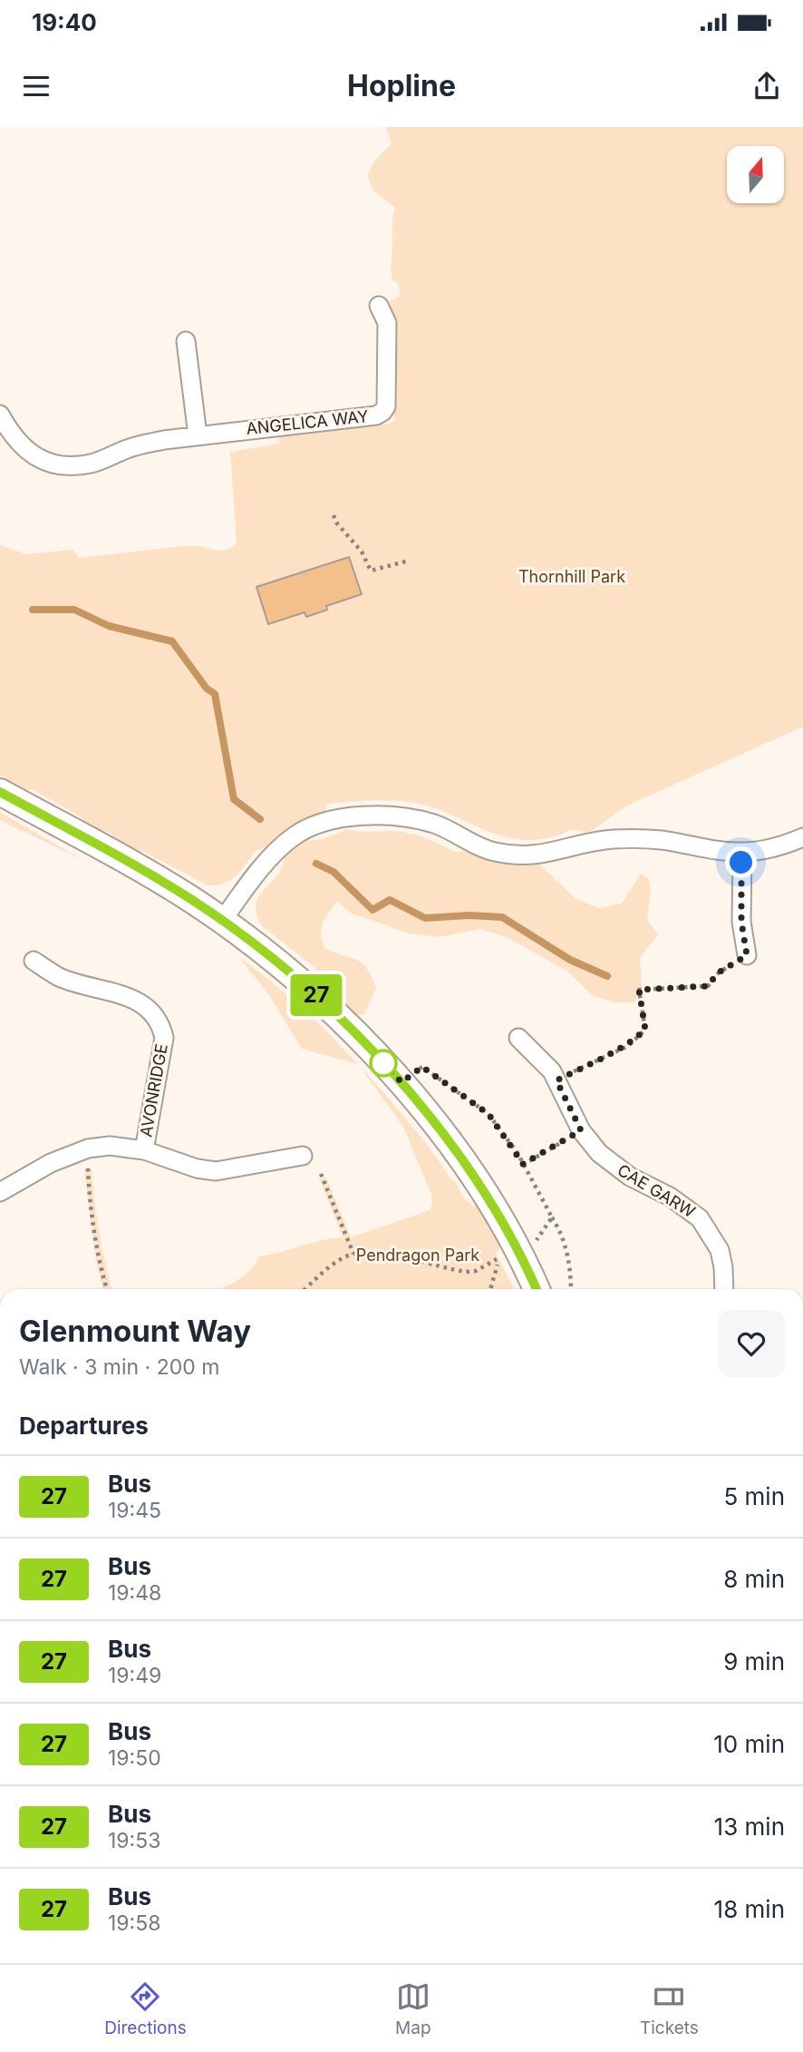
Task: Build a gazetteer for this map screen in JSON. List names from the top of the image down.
{
  "streets": {
    "street": ["ANGELICA WAY", "AVONRIDGE", "CAE GARW"]
  },
  "parks": ["Thornhill Park", "Pendragon Park"],
  "lines": ["bus line 27"],
  "north": "top",
  "page": {
    "status": "19:40",
    "header": "Hopline",
    "on_map": "27",
    "heading": [
      ["Glenmount Way", "Walk · 3 min · 200 m"],
      "Departures"
    ],
    "list": [
      {
        "mark": "27",
        "name": "Bus",
        "note": "19:45",
        "value": "5 min"
      },
      {
        "mark": "27",
        "name": "Bus",
        "note": "19:48",
        "value": "8 min"
      },
      {
        "mark": "27",
        "name": "Bus",
        "note": "19:49",
        "value": "9 min"
      },
      {
        "mark": "27",
        "name": "Bus",
        "note": "19:50",
        "value": "10 min"
      },
      {
        "mark": "27",
        "name": "Bus",
        "note": "19:53",
        "value": "13 min"
      },
      {
        "mark": "27",
        "name": "Bus",
        "note": "19:58",
        "value": "18 min"
      }
    ],
    "tabs": ["Directions", "Map", "Tickets"]
  }
}
